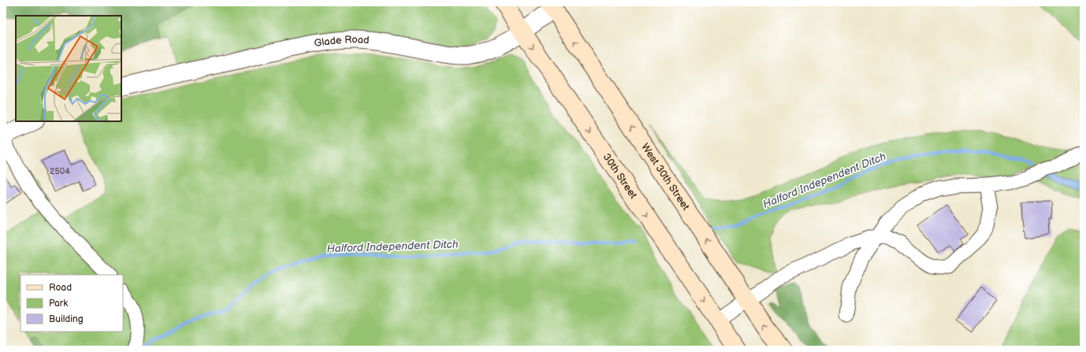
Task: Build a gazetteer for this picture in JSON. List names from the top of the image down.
{
  "streets": {
    "main road": ["30th Street", "West 30th Street"],
    "street": ["Glade Road"]
  },
  "crossings": [
    ["Glade Road", "30th Street"],
    ["Glade Road", "West 30th Street"]
  ],
  "one_way": ["30th Street", "West 30th Street"],
  "water": ["Halford Independent Ditch"],
  "house_numbers": ["2504"],
  "legend": ["Road", "Park", "Building"]
}
